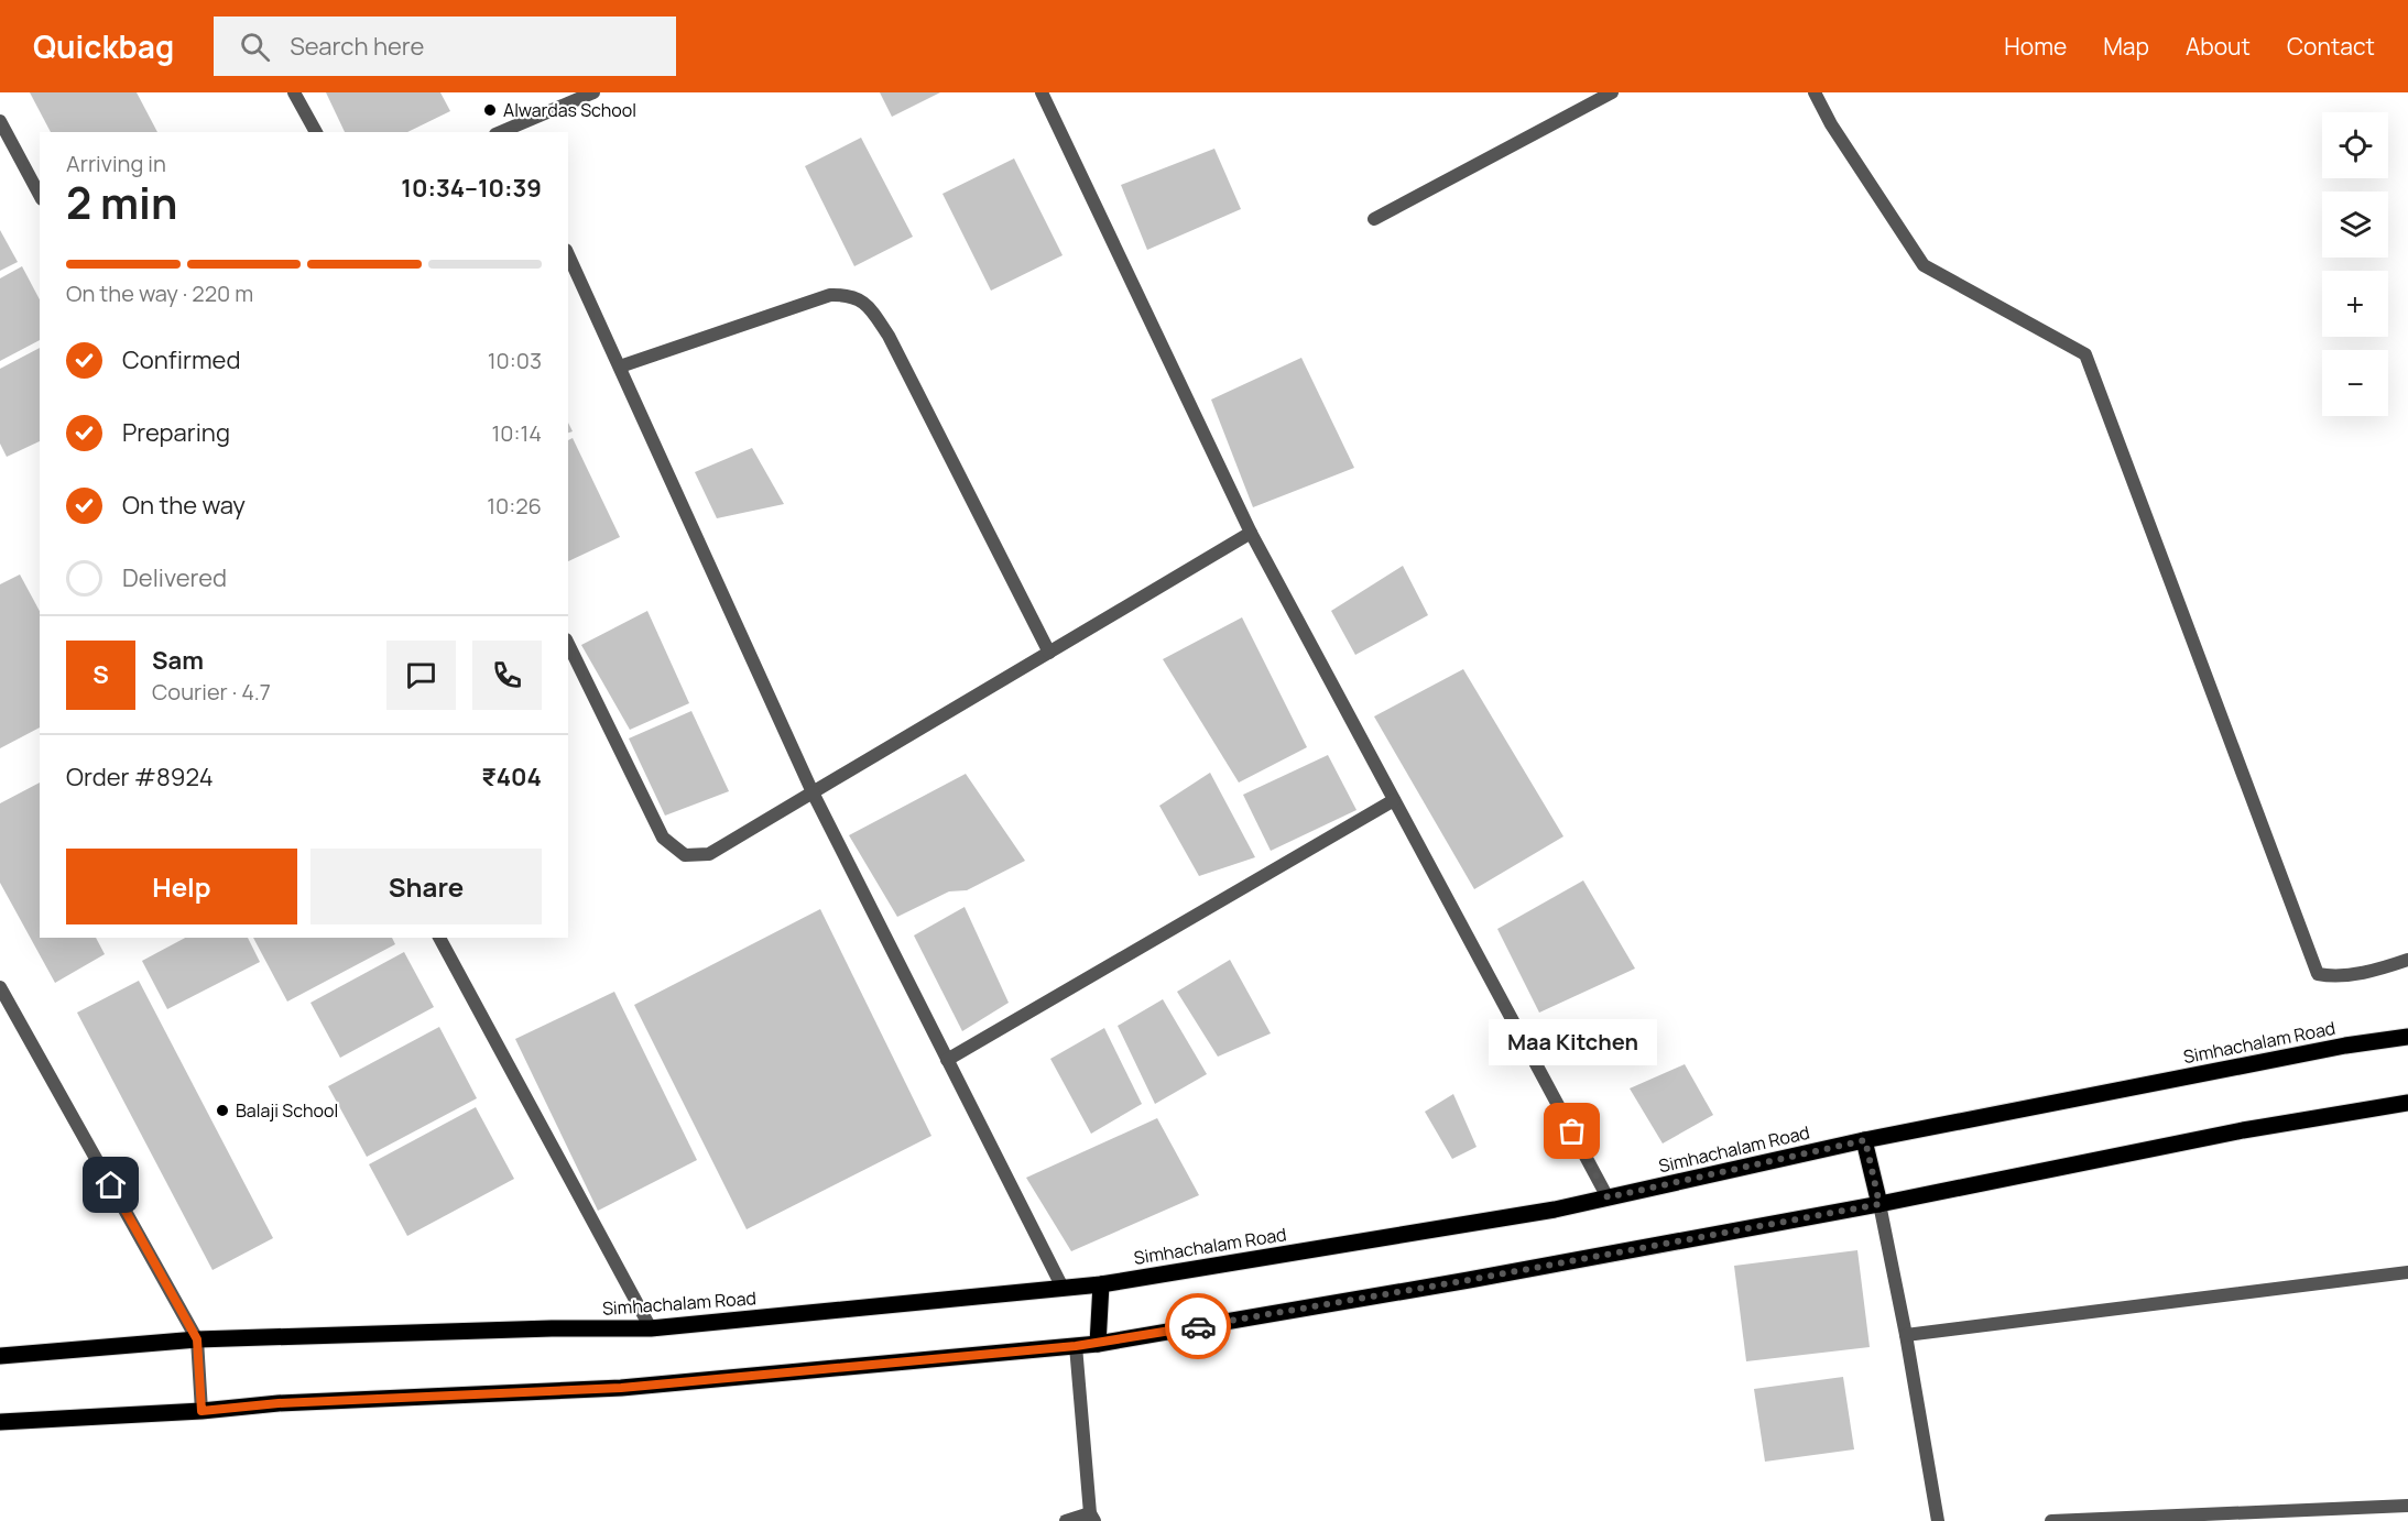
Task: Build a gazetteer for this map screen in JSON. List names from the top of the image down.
{
  "streets": {
    "main road": ["Simhachalam Road"]
  },
  "places": ["Alwardas School", "Balaji School", "Maa Kitchen"],
  "page": {
    "header": "Quickbag",
    "search": "Search here",
    "nav": [
      "Home",
      "Map",
      "About",
      "Contact"
    ],
    "map_buttons": ["+", "−"],
    "heading": ["2 min", "Arriving in", "10:34–10:39"],
    "panel": [
      "Sam",
      "Courier · 4.7",
      "Order #8924",
      "₹404"
    ],
    "bar": "On the way · 220 m",
    "list": [
      ["Confirmed", "10:03"],
      ["Preparing", "10:14"],
      ["On the way", "10:26"],
      "Delivered"
    ],
    "round": "S",
    "buttons": ["Help", "Share"],
    "bubble": "Maa Kitchen"
  }
}
